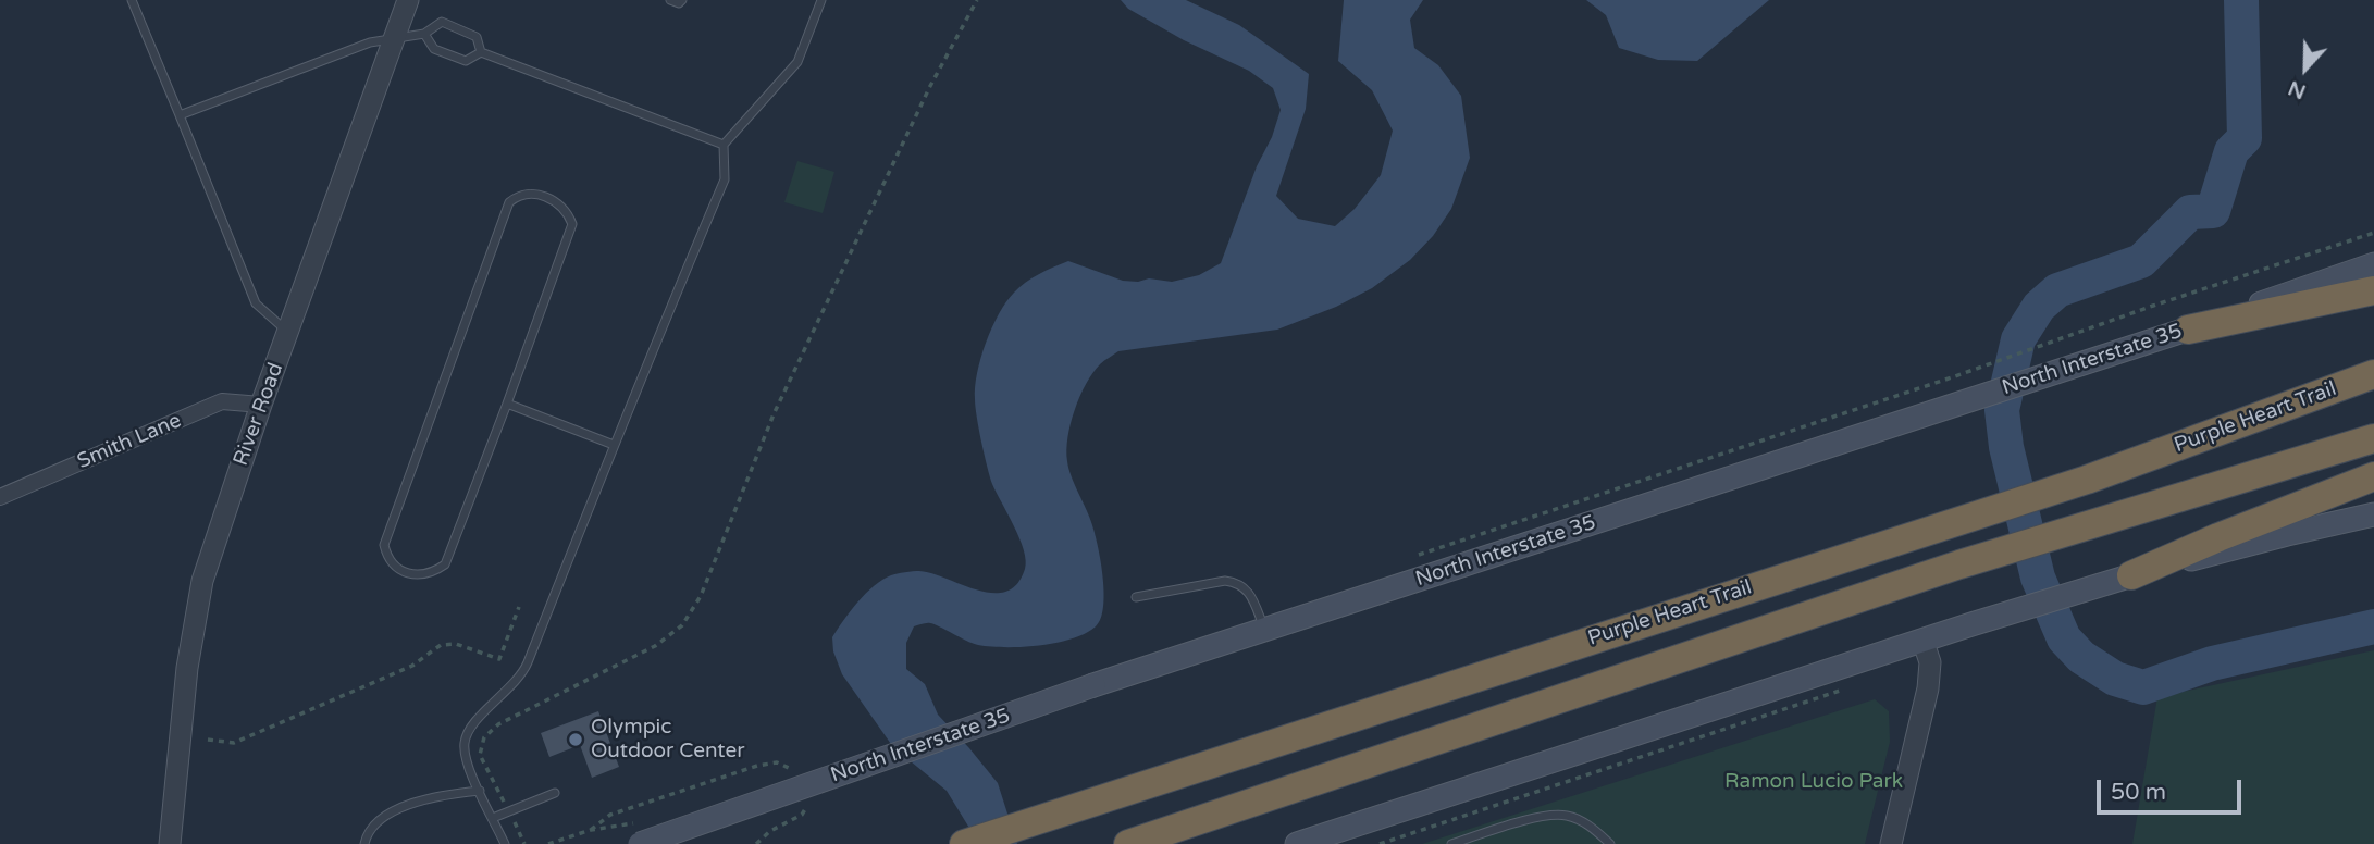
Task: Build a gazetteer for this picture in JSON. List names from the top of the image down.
{
  "streets": {
    "highway": ["Purple Heart Trail"],
    "main road": ["North Interstate 35"],
    "street": ["River Road", "Smith Lane"]
  },
  "crossings": [
    ["River Road", "Smith Lane"]
  ],
  "parks": ["Ramon Lucio Park"],
  "places": ["Olympic Outdoor Center"],
  "scale_bar": "50 m",
  "north": "bottom"
}
